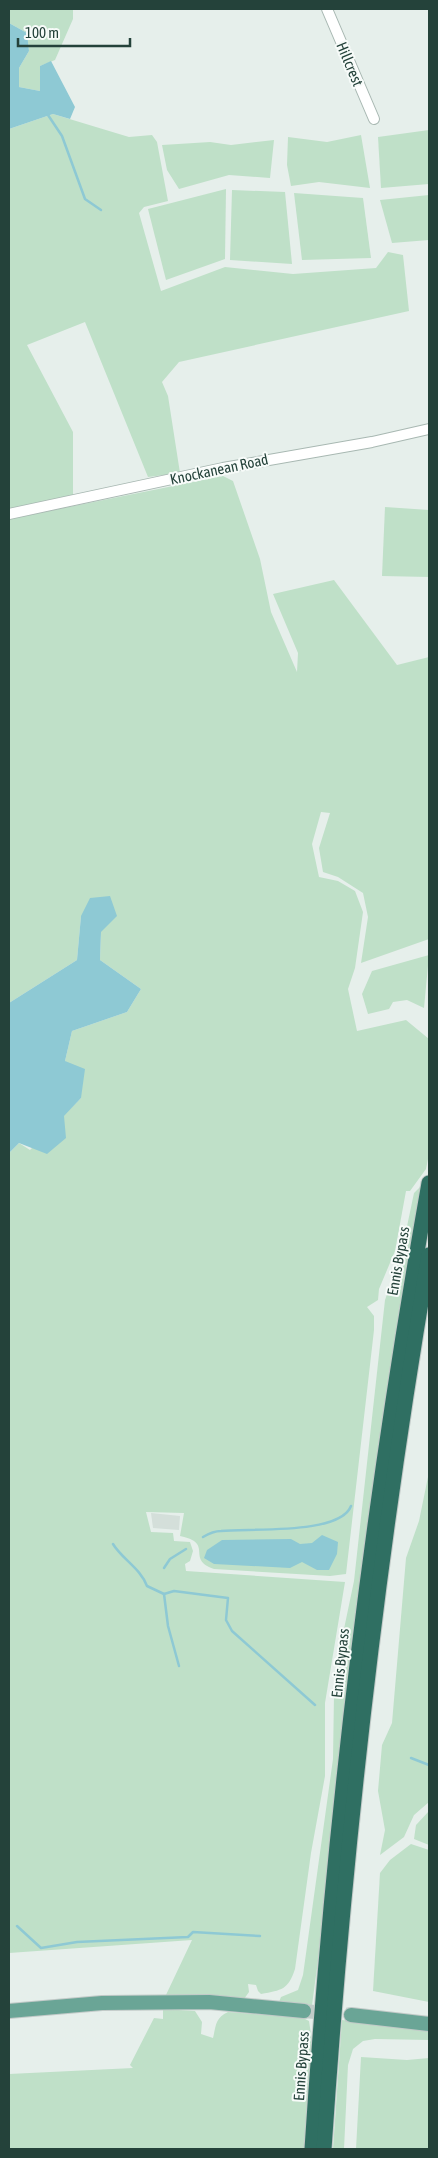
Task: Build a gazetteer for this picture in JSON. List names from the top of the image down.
{
  "streets": {
    "highway": ["Ennis Bypass"],
    "street": ["Hillcrest", "Knockanean Road"]
  },
  "scale_bar": "100 m"
}
